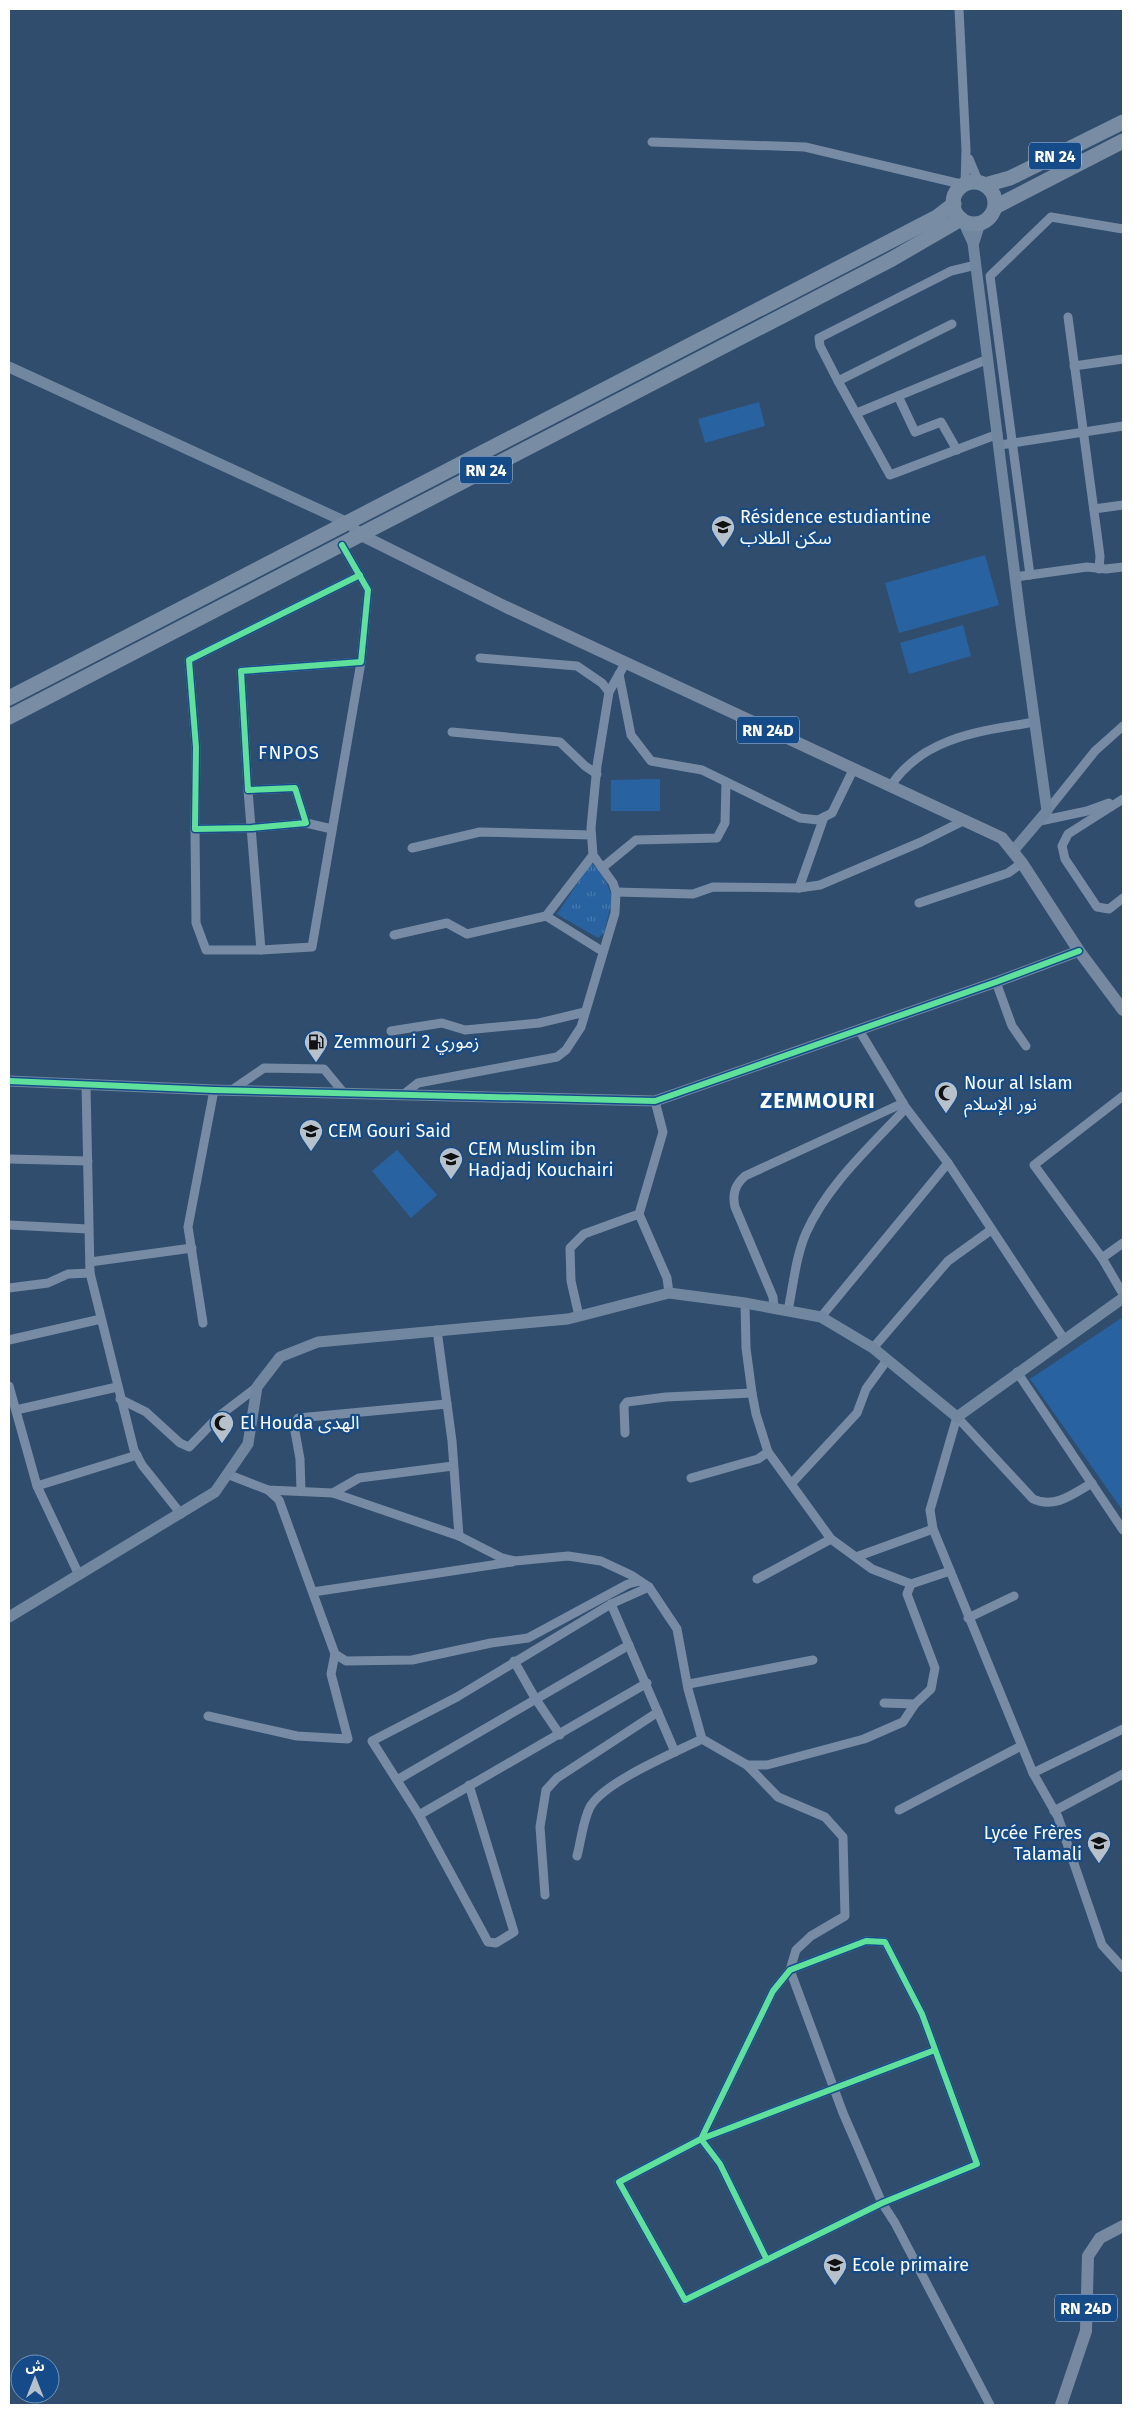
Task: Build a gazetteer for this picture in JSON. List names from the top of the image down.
{
  "streets": {
    "highway": ["RN 24"],
    "main road": ["RN 24D"]
  },
  "crossings": [
    ["RN 24", "RN 24D"]
  ],
  "districts": ["FNPOS", "ZEMMOURI"],
  "places": {
    "school or university": [
      "Résidence estudiantine سكن الطلاب",
      "CEM Gouri Said",
      "CEM Muslim ibn Hadjadj Kouchairi",
      "Lycée Frères Talamali",
      "Ecole primaire"
    ],
    "fuel station": ["Zemmouri 2 زموري"],
    "mosque": ["Nour al Islam نور الإسلام", "El Houda الهدى"]
  },
  "north": "top"
}
